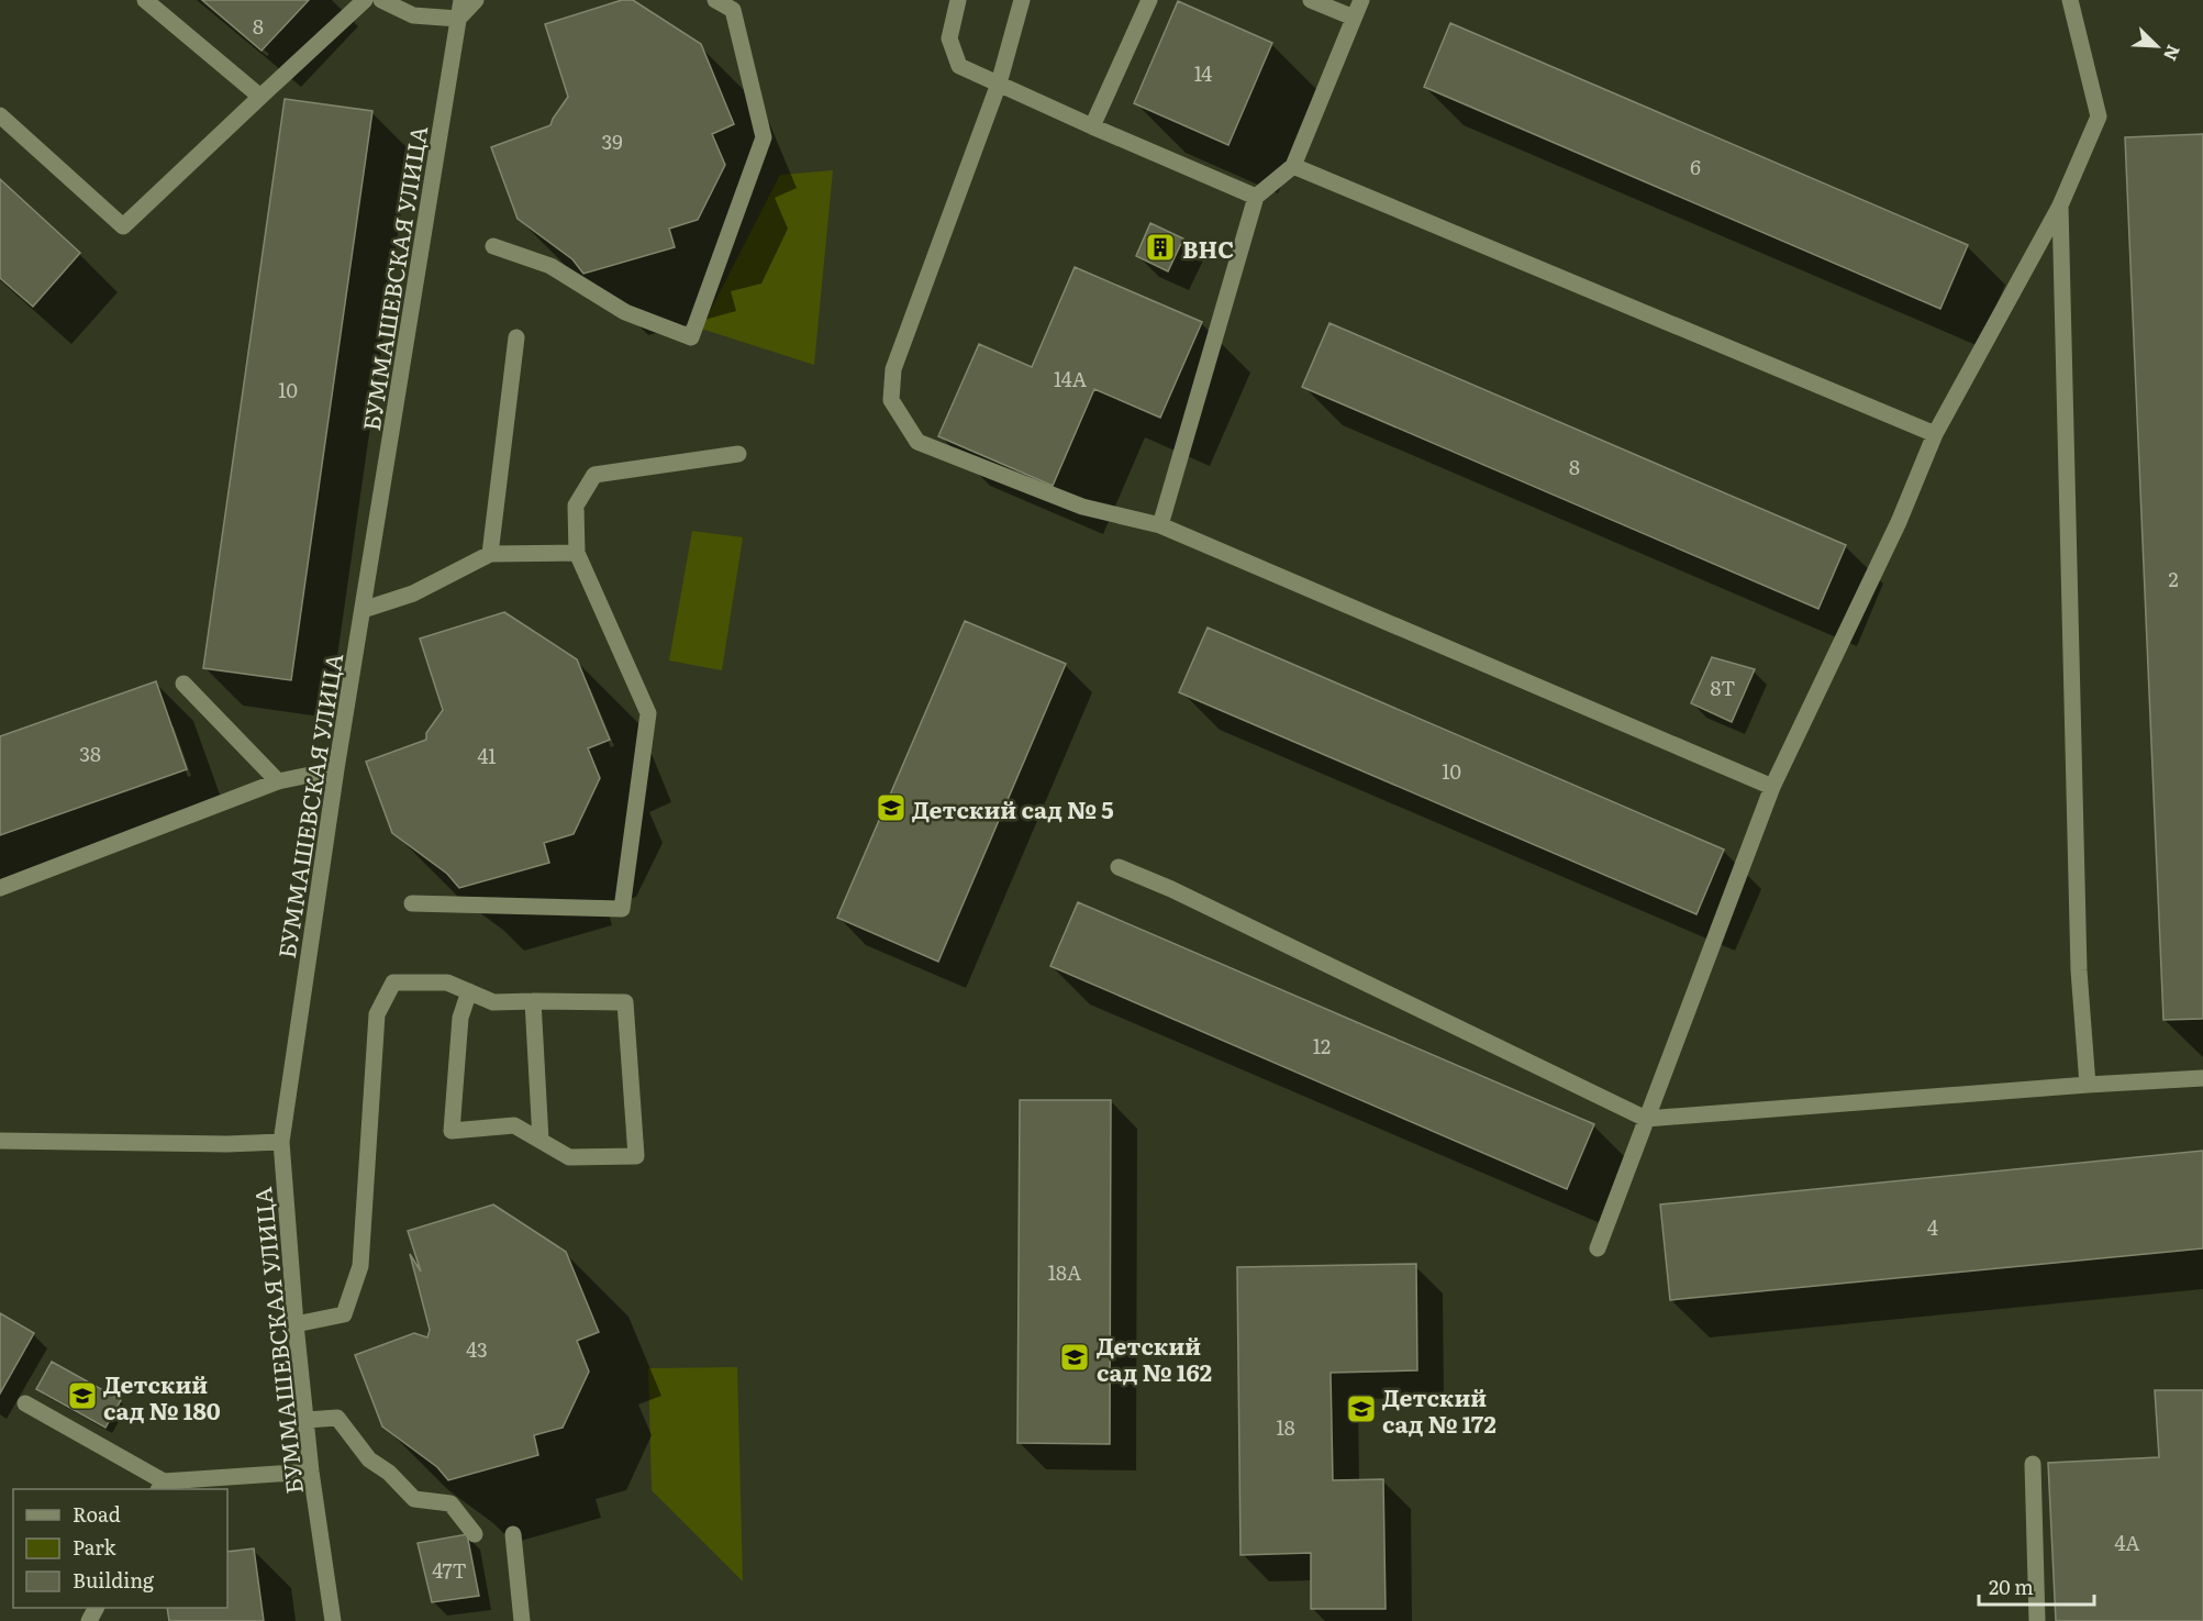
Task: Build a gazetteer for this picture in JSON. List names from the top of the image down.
{
  "streets": {
    "street": ["БУММАШЕВСКАЯ УЛИЦА"]
  },
  "places": {
    "building": ["ВНС"],
    "school or university": [
      "Детский сад № 5",
      "Детский сад № 162",
      "Детский сад № 180",
      "Детский сад № 172"
    ]
  },
  "house_numbers": [
    "8",
    "14",
    "39",
    "6",
    "14А",
    "10",
    "8",
    "2",
    "8Т",
    "38",
    "41",
    "10",
    "12",
    "4",
    "18А",
    "43",
    "18",
    "4А",
    "47Т"
  ],
  "legend": ["Road", "Park", "Building"],
  "scale_bar": "20 m",
  "north": "bottom right"
}
